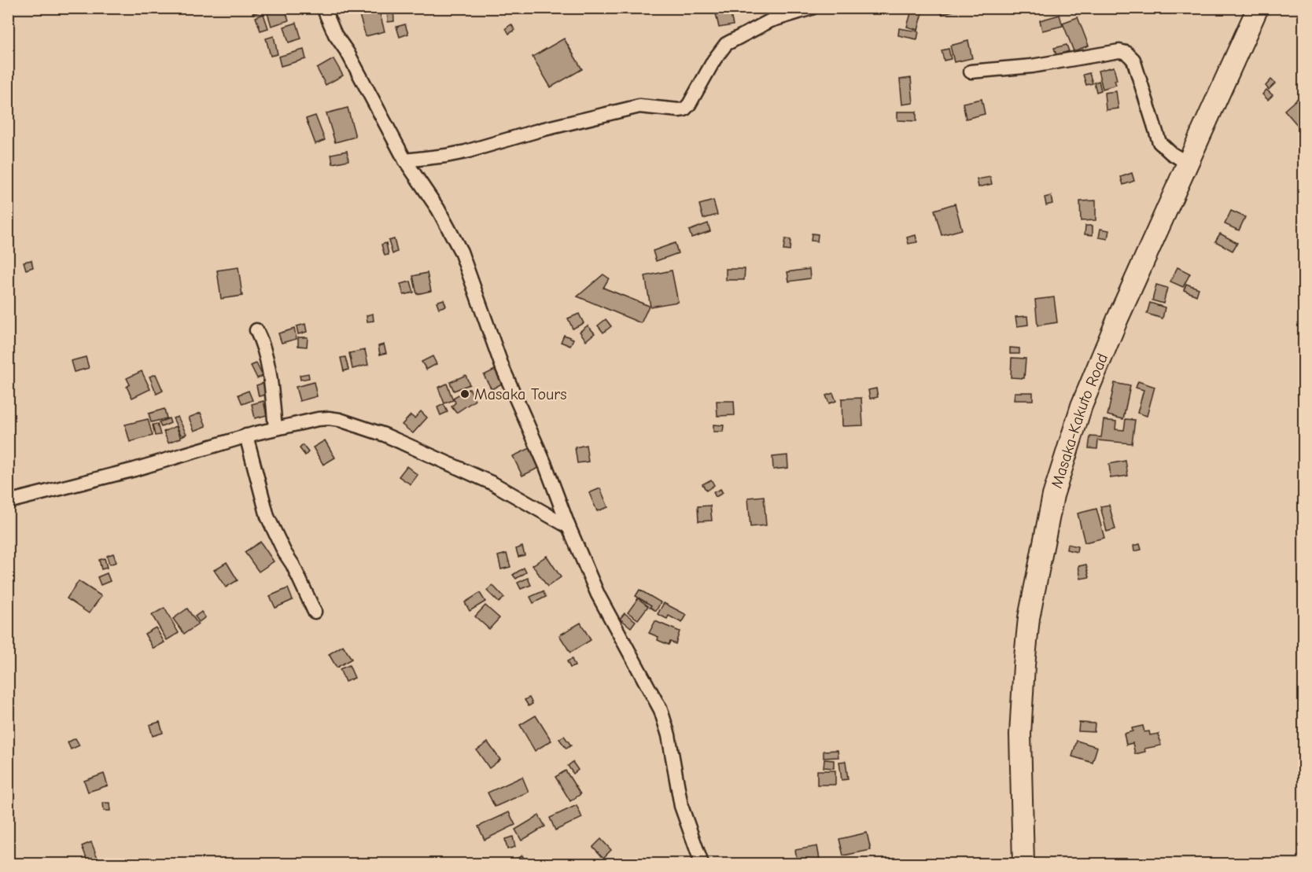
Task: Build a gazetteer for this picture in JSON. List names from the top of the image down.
{
  "streets": {
    "highway": ["Masaka-Kakuto Road"]
  },
  "places": ["Masaka Tours"]
}
